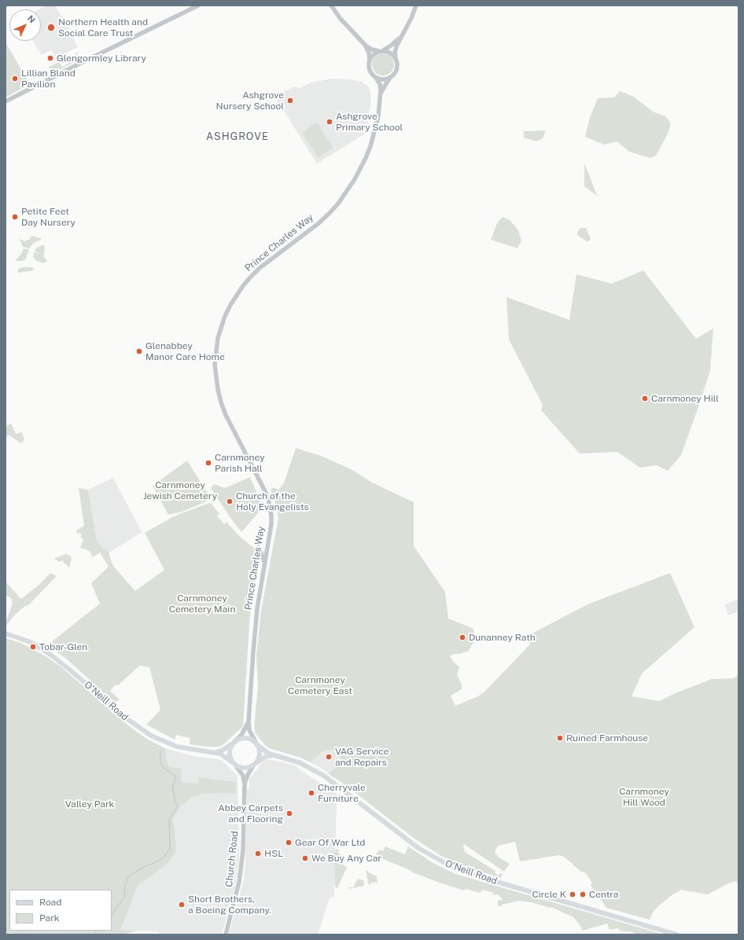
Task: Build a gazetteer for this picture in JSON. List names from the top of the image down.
{
  "streets": {
    "main road": ["O'Neill Road"],
    "street": ["Prince Charles Way", "Church Road"]
  },
  "crossings": [
    ["Prince Charles Way", "O'Neill Road"],
    ["Prince Charles Way", "Church Road"],
    ["O'Neill Road", "Church Road"]
  ],
  "districts": ["ASHGROVE"],
  "parks": [
    "Carnmoney Jewish Cemetery",
    "Carnmoney Cemetery Main",
    "Carnmoney Cemetery East",
    "Carnmoney Hill Wood",
    "Valley Park"
  ],
  "places": [
    "Northern Health and Social Care Trust",
    "Glengormley Library",
    "Lillian Bland Pavilion",
    "Ashgrove Nursery School",
    "Ashgrove Primary School",
    "Petite Feet Day Nursery",
    "Glenabbey Manor Care Home",
    "Carnmoney Hill",
    "Carnmoney Parish Hall",
    "Church of the Holy Evangelists",
    "Dunanney Rath",
    "Tobar-Glen",
    "Ruined Farmhouse",
    "VAG Service and Repairs",
    "Cherryvale Furniture",
    "Abbey Carpets and Flooring",
    "Gear Of War Ltd",
    "HSL",
    "We Buy Any Car",
    "Circle K",
    "Centra",
    "Short Brothers, a Boeing Company."
  ],
  "legend": ["Road", "Park"],
  "north": "top right"
}
